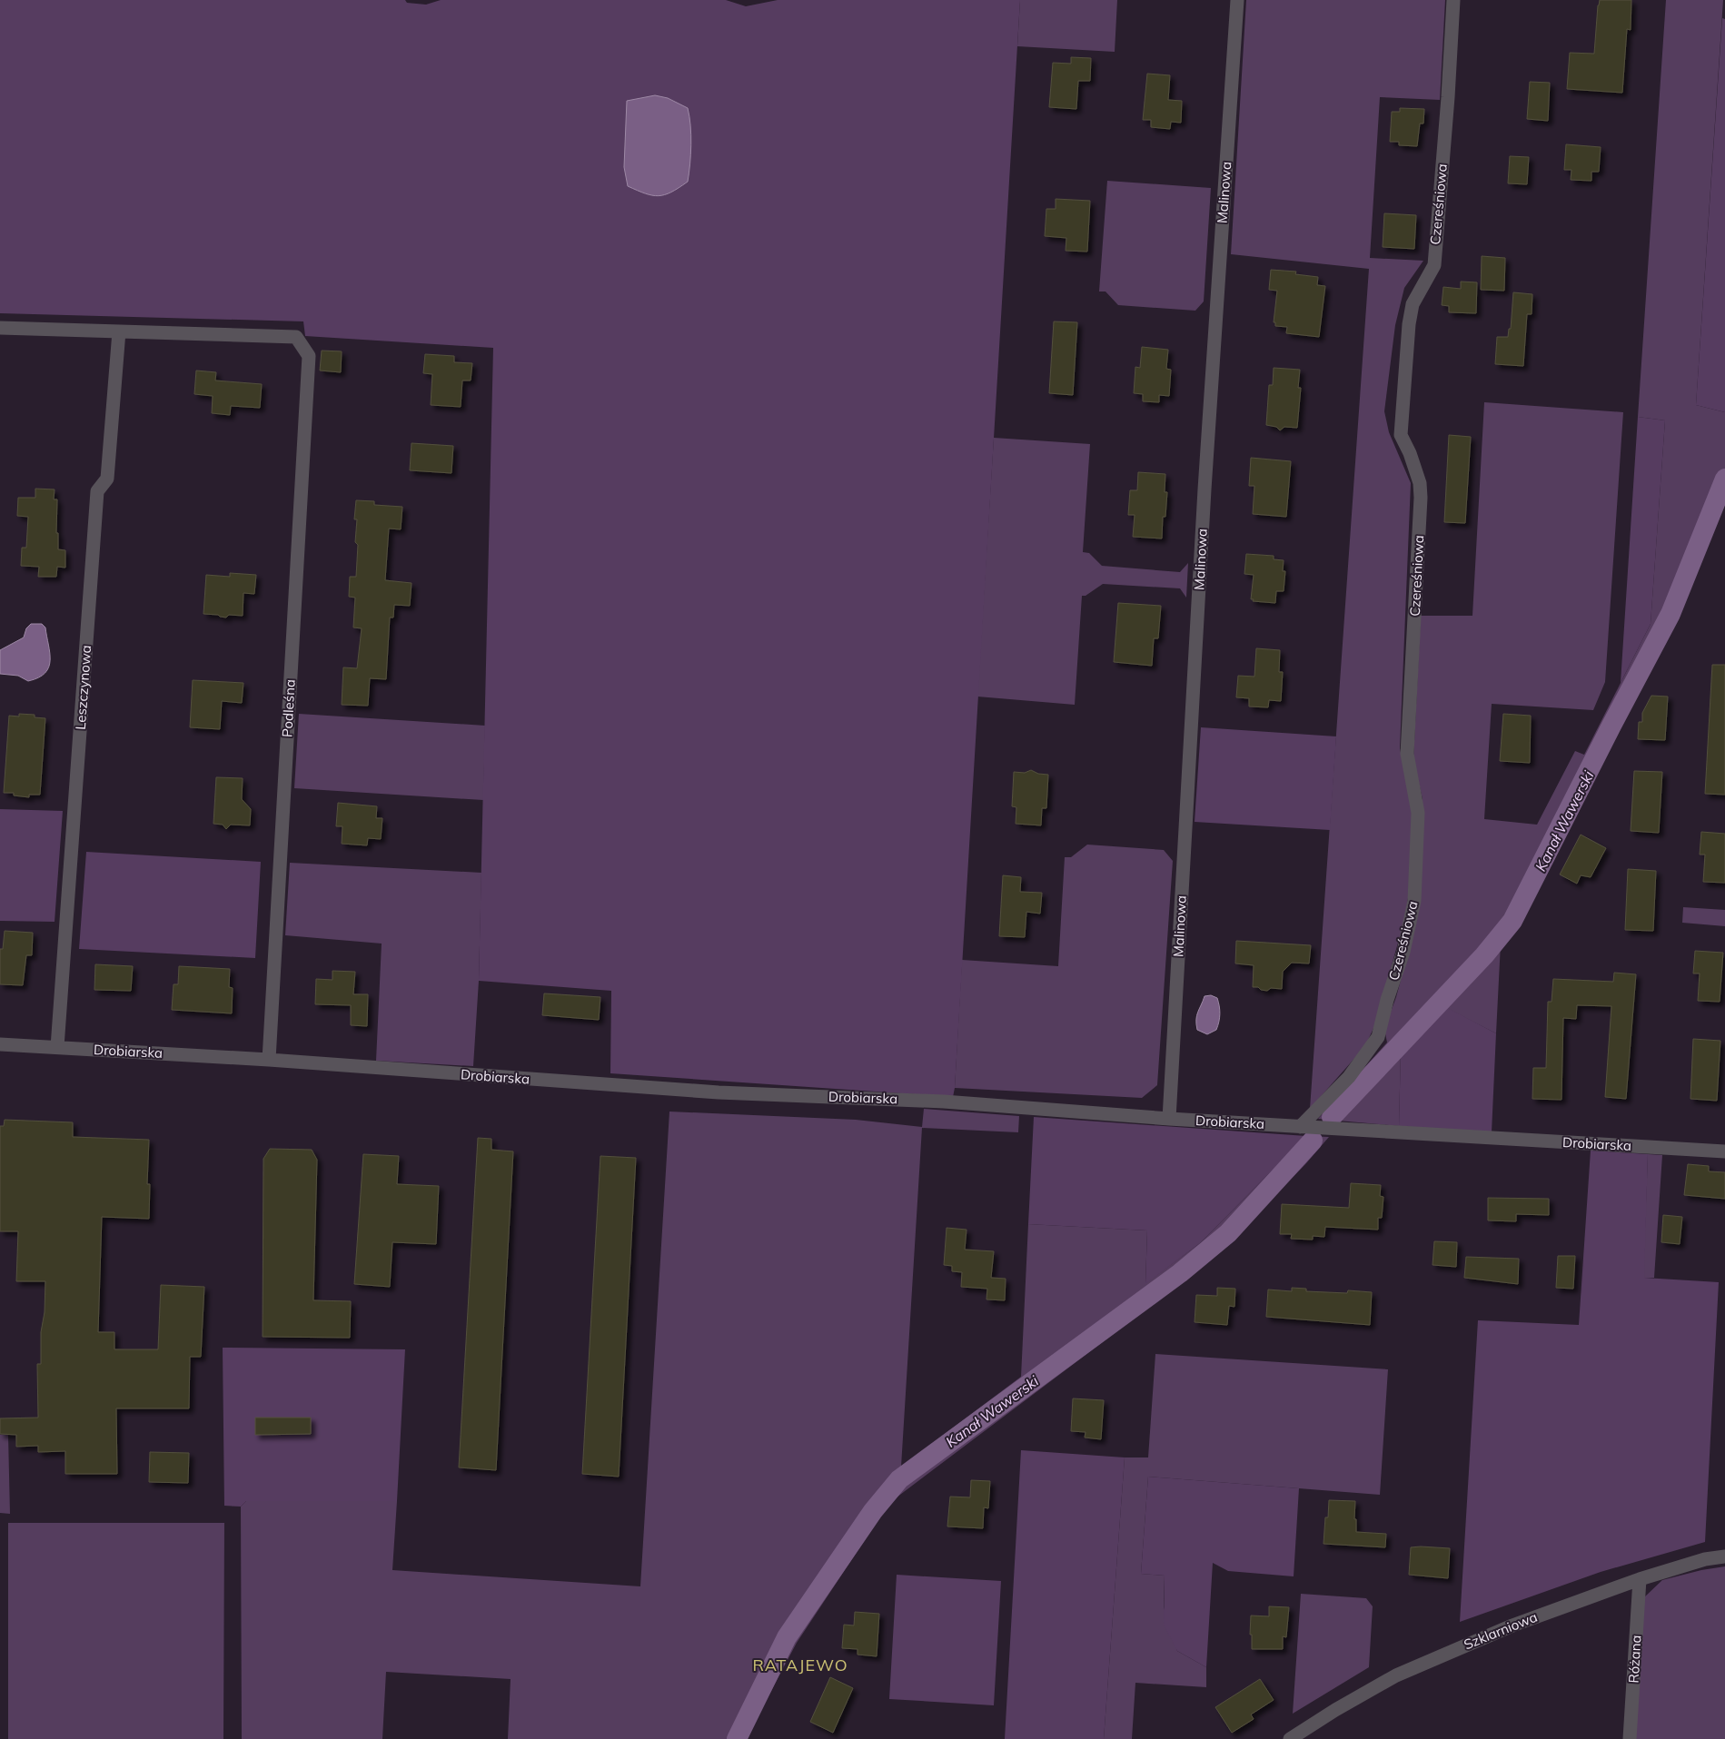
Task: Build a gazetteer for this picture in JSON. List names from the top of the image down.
{
  "streets": {
    "street": [
      "Malinowa",
      "Czereśniowa",
      "Leszczynowa",
      "Podleśna",
      "Drobiarska",
      "Szklarniowa",
      "Różana"
    ]
  },
  "crossings": [
    ["Malinowa", "Drobiarska"],
    ["Czereśniowa", "Drobiarska"],
    ["Leszczynowa", "Podleśna"],
    ["Leszczynowa", "Drobiarska"],
    ["Podleśna", "Drobiarska"],
    ["Szklarniowa", "Różana"]
  ],
  "districts": ["RATAJEWO"],
  "water": ["Kanał Wawerski"]
}
